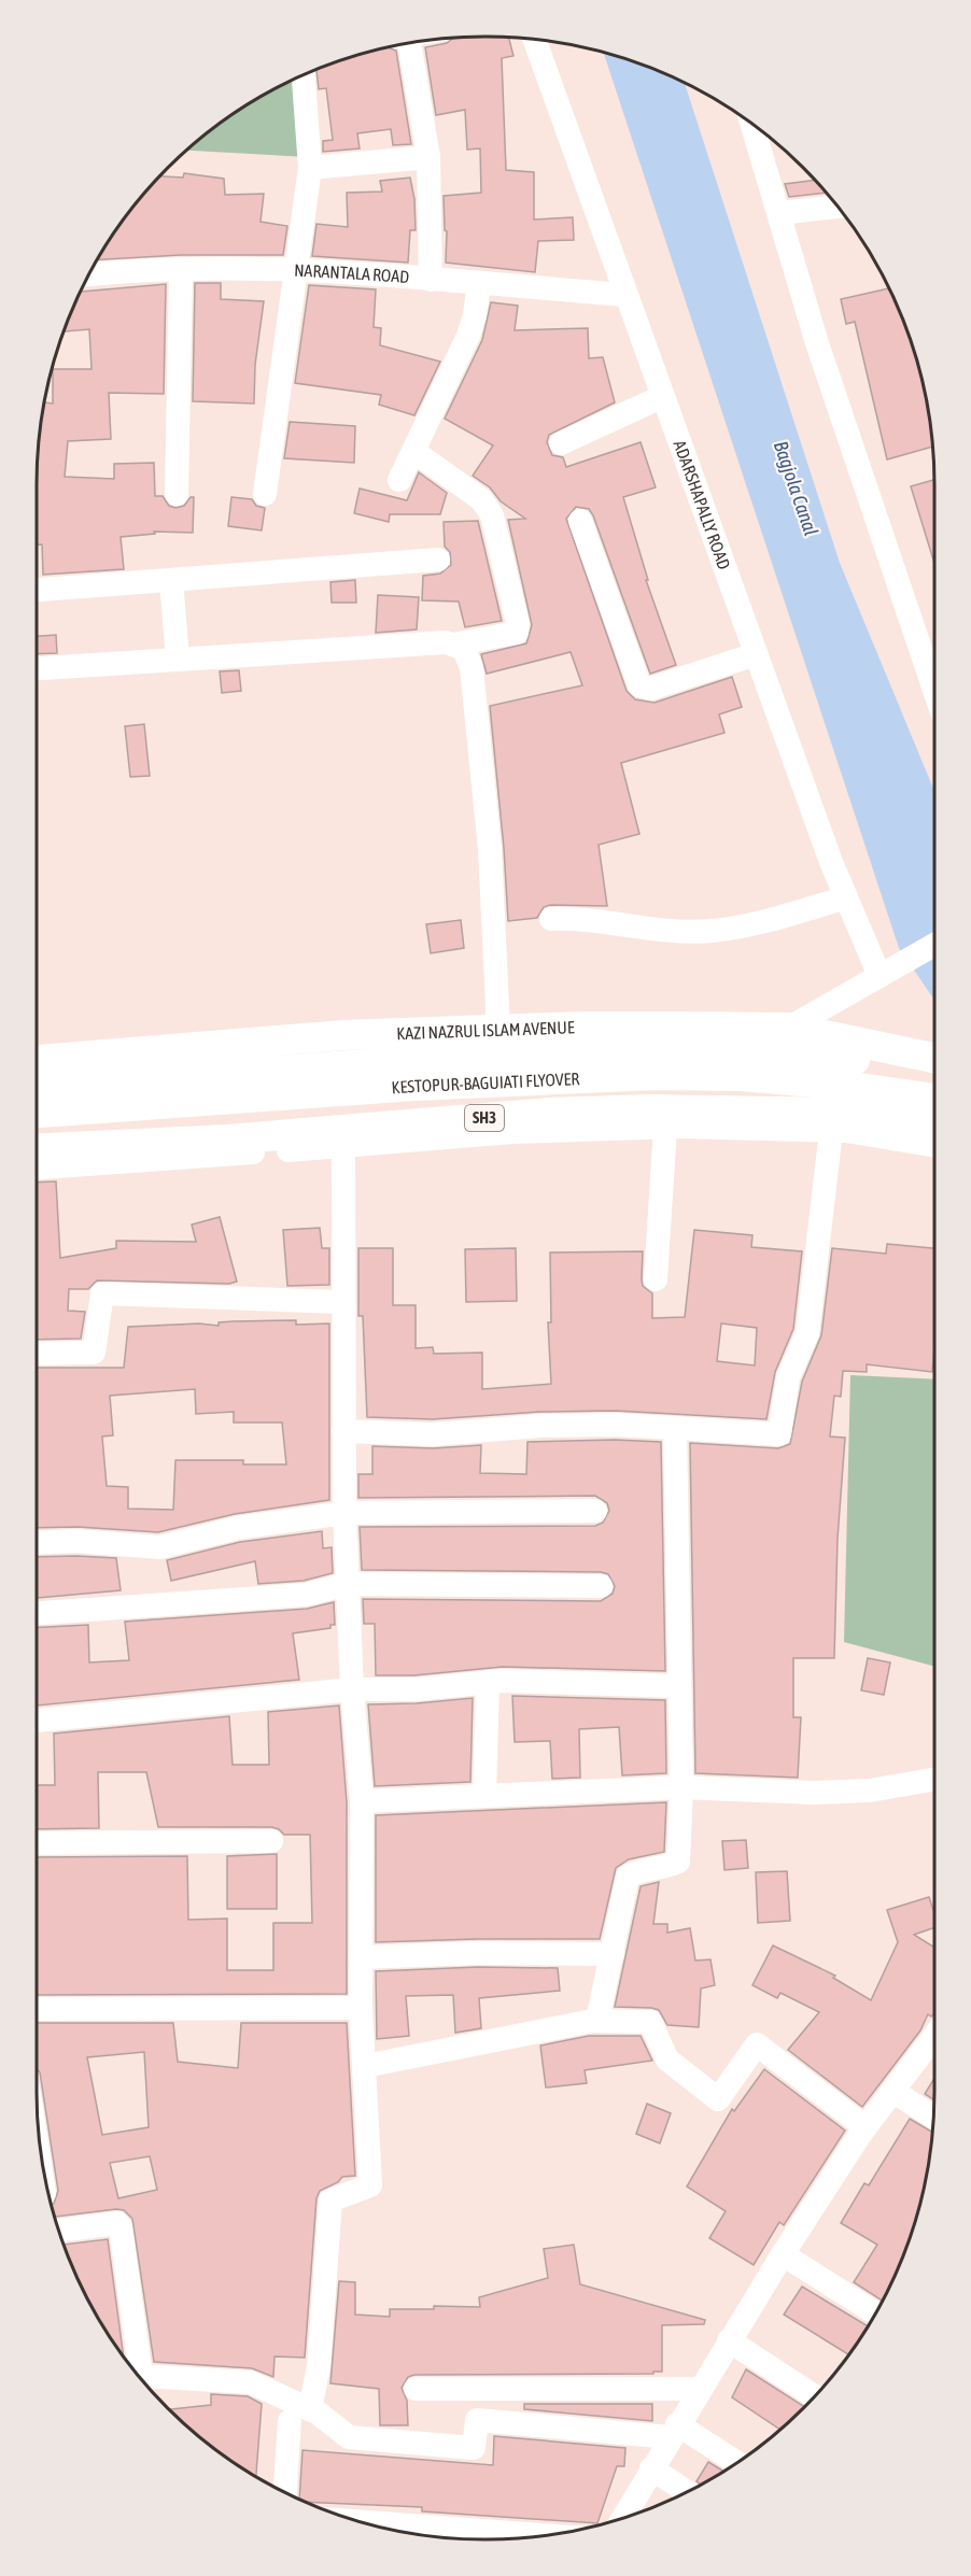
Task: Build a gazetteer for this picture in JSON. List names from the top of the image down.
{
  "streets": {
    "main road": ["KAZI NAZRUL ISLAM AVENUE", "KESTOPUR-BAGUIATI FLYOVER", "SH3"],
    "street": ["NARANTALA ROAD", "ADARSHAPALLY ROAD"]
  },
  "crossings": [
    ["NARANTALA ROAD", "ADARSHAPALLY ROAD"]
  ],
  "water": ["Bagjola Canal"]
}
